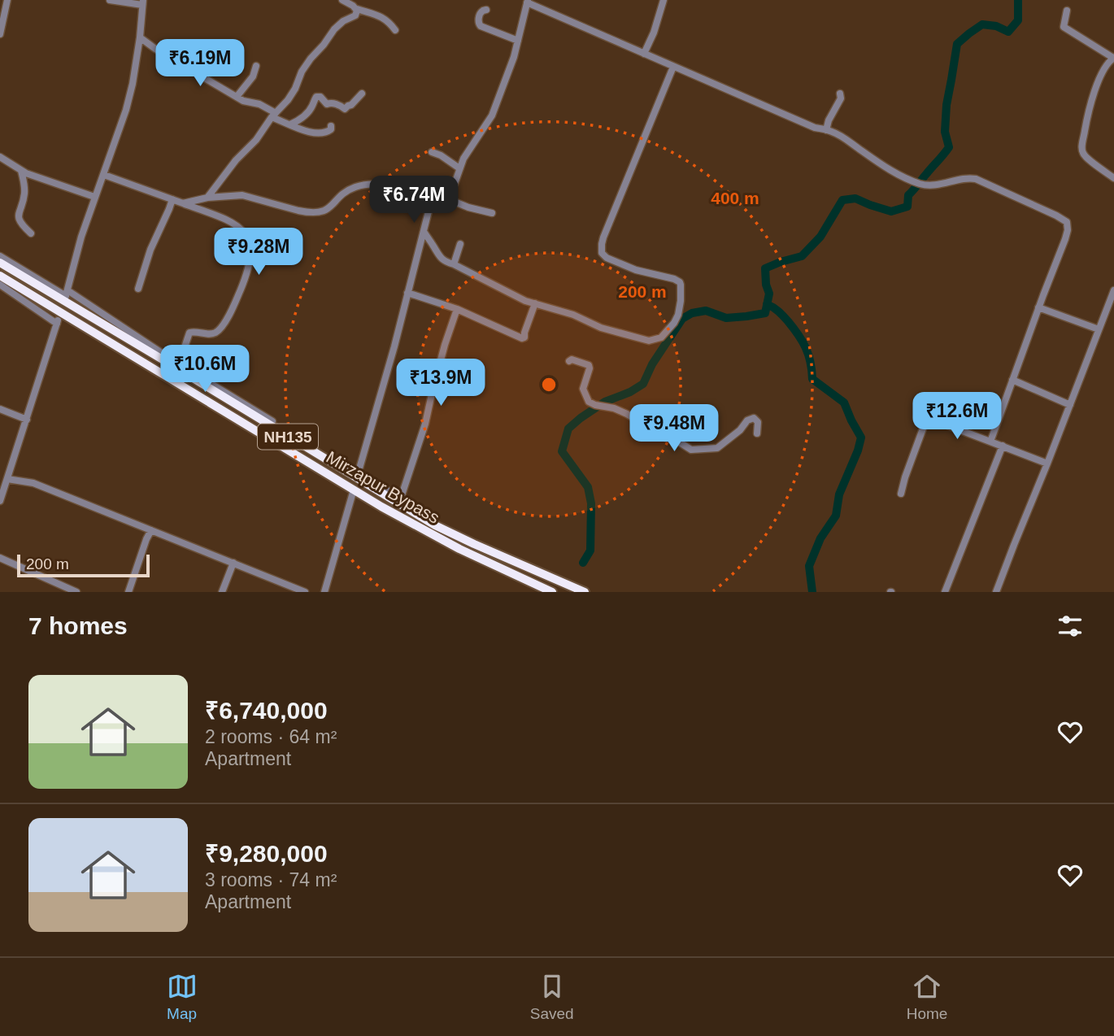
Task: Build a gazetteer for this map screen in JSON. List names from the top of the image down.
{
  "streets": {
    "highway": ["NH135", "Mirzapur Bypass"]
  },
  "scale_bar": "200 m",
  "page": {
    "price": [
      "₹6.19M",
      "₹6.74M",
      "₹9.28M",
      "₹10.6M",
      "₹13.9M",
      "₹12.6M",
      "₹9.48M"
    ],
    "scale": "200 m",
    "heading": "7 homes",
    "list": [
      {
        "name": "₹6,740,000",
        "note": "2 rooms · 64 m² · Apartment"
      },
      {
        "name": "₹9,280,000",
        "note": "3 rooms · 74 m² · Apartment"
      }
    ],
    "tabs": ["Map", "Saved", "Home"]
  },
  "rings": ["400 m", "200 m"]
}
